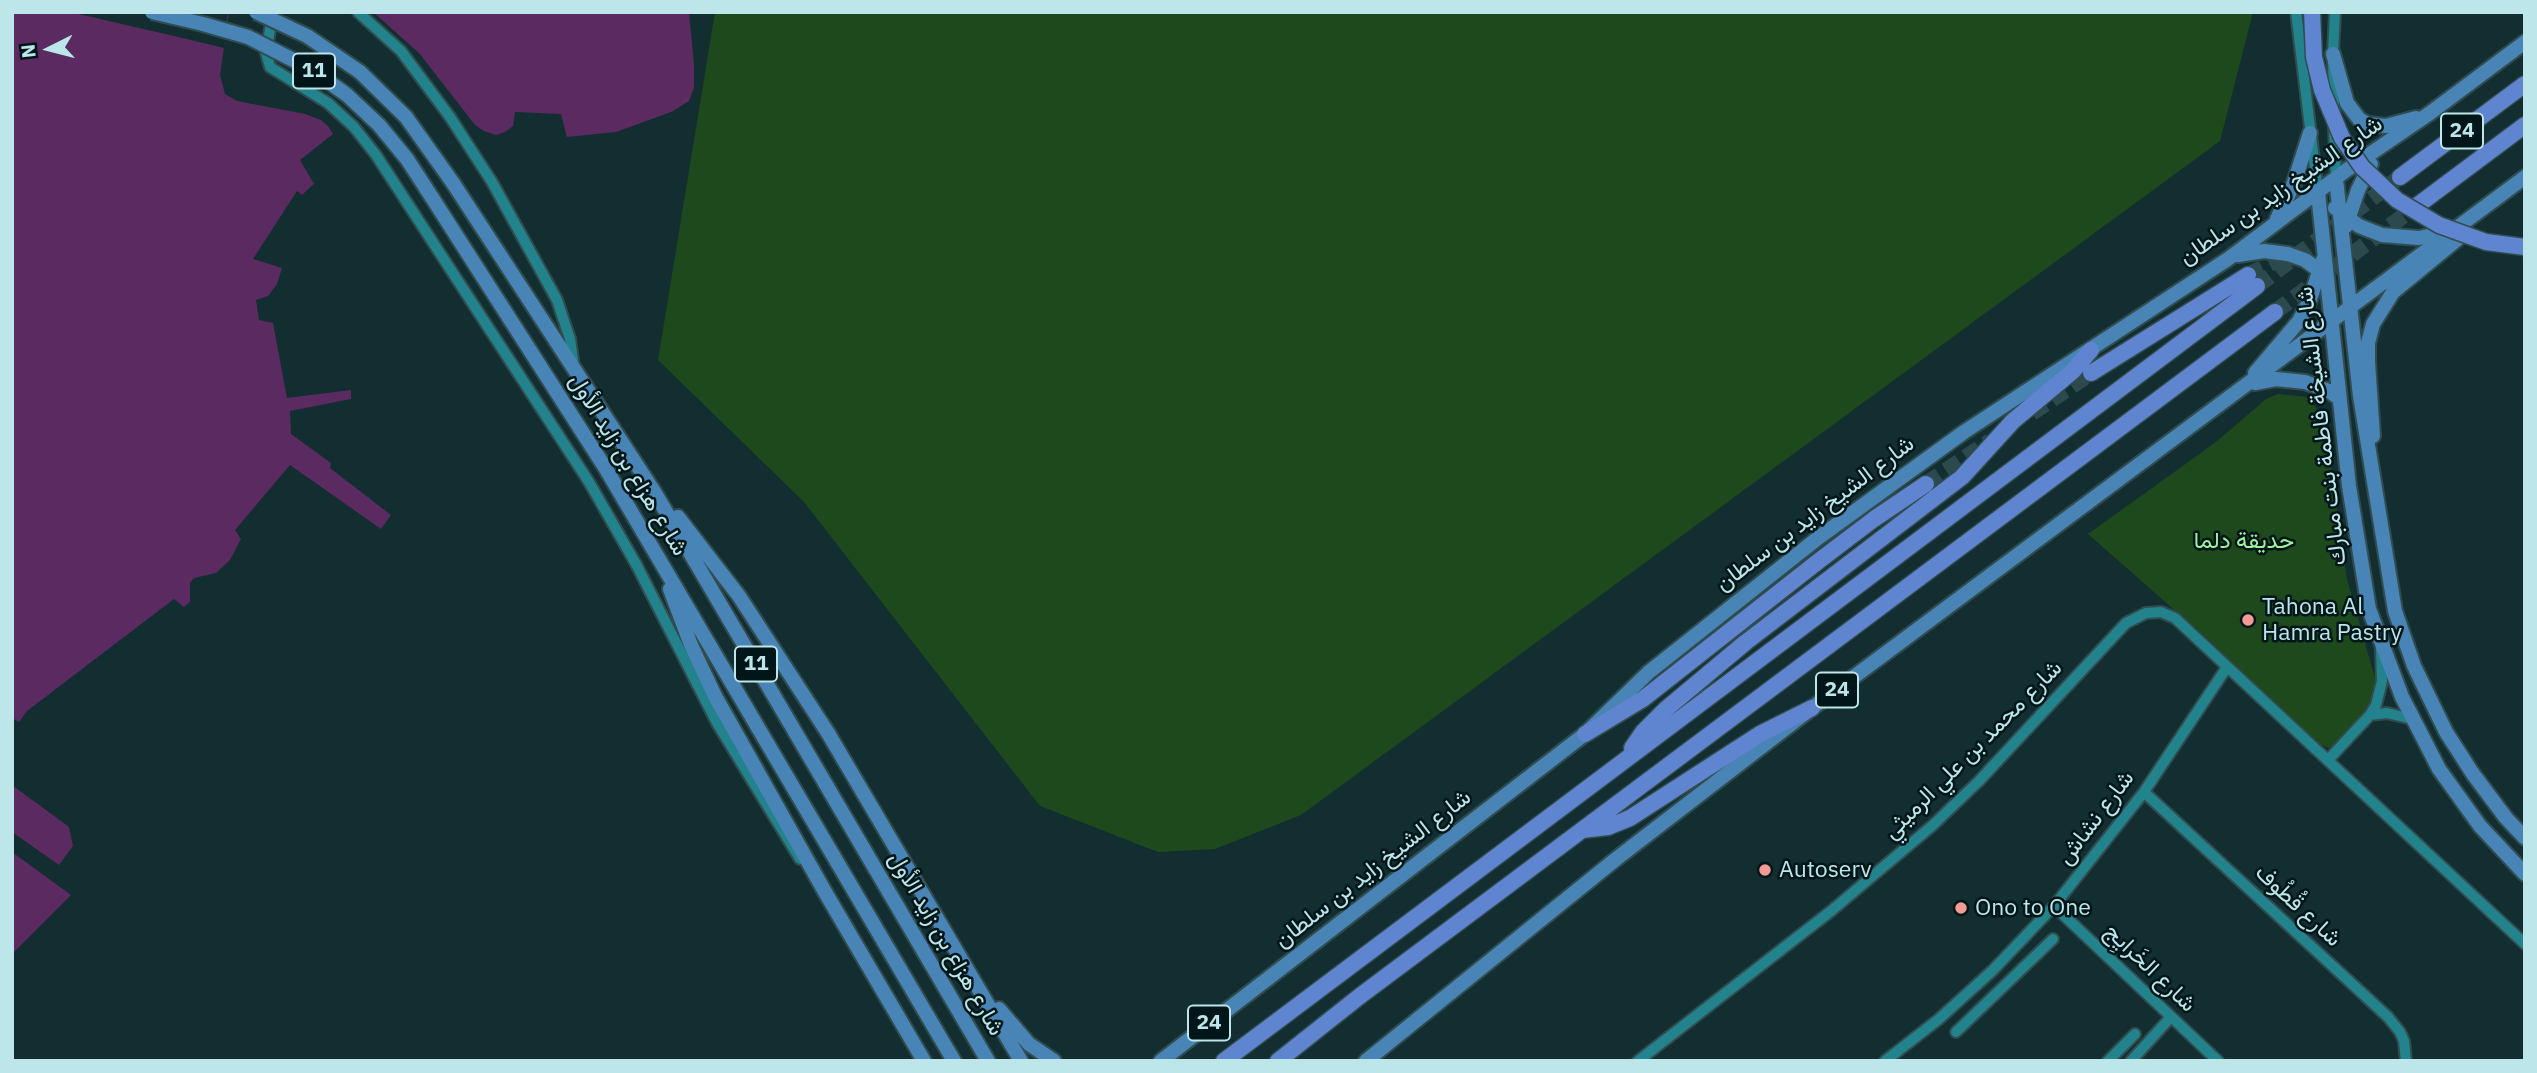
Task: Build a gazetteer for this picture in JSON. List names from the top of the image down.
{
  "streets": {
    "highway": ["24"],
    "main road": [
      "11",
      "شارع الشيخ زايد بن سلطان",
      "شارع الشيخة فاطمة بنت مبارك",
      "شارع هزاع بن زايد الأول"
    ],
    "street": [
      "شارع محمد بن علي الرميثي",
      "شارع نشاش",
      "شارع قُطُوف",
      "شارع الخَرايِج"
    ]
  },
  "crossings": [
    ["24", "شارع الشيخ زايد بن سلطان"],
    ["24", "شارع الشيخة فاطمة بنت مبارك"],
    ["شارع الشيخ زايد بن سلطان", "شارع الشيخة فاطمة بنت مبارك"],
    ["شارع محمد بن علي الرميثي", "شارع نشاش"],
    ["شارع نشاش", "شارع قُطُوف"],
    ["شارع نشاش", "شارع الخَرايِج"]
  ],
  "parks": ["حديقة دلما"],
  "places": ["Tahona Al Hamra Pastry", "Autoserv", "Ono to One"],
  "north": "left"
}
